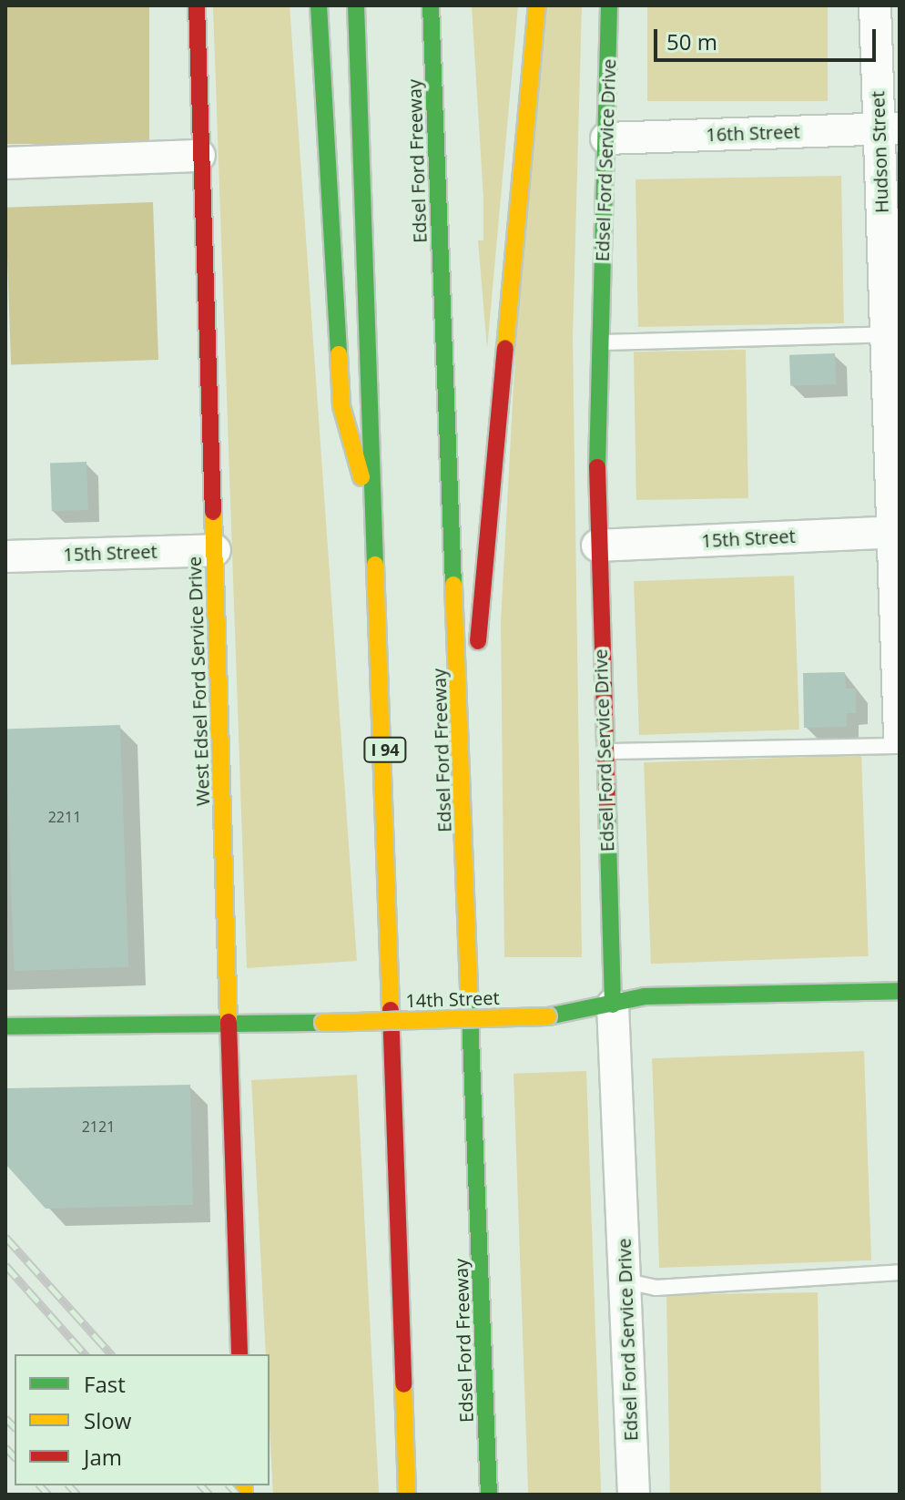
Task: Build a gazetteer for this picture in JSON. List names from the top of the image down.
{
  "streets": {
    "main road": [
      "Edsel Ford Service Drive",
      "Edsel Ford Freeway",
      "West Edsel Ford Service Drive",
      "I 94",
      "14th Street"
    ],
    "street": ["16th Street", "Hudson Street", "15th Street"]
  },
  "crossings": [
    ["16th Street", "Hudson Street"],
    ["16th Street", "Edsel Ford Service Drive"],
    ["Hudson Street", "15th Street"],
    ["Edsel Ford Service Drive", "15th Street"],
    ["Edsel Ford Service Drive", "14th Street"],
    ["15th Street", "West Edsel Ford Service Drive"],
    ["West Edsel Ford Service Drive", "14th Street"]
  ],
  "house_numbers": ["2211", "2121"],
  "legend": ["Fast", "Slow", "Jam"],
  "scale_bar": "50 m"
}
